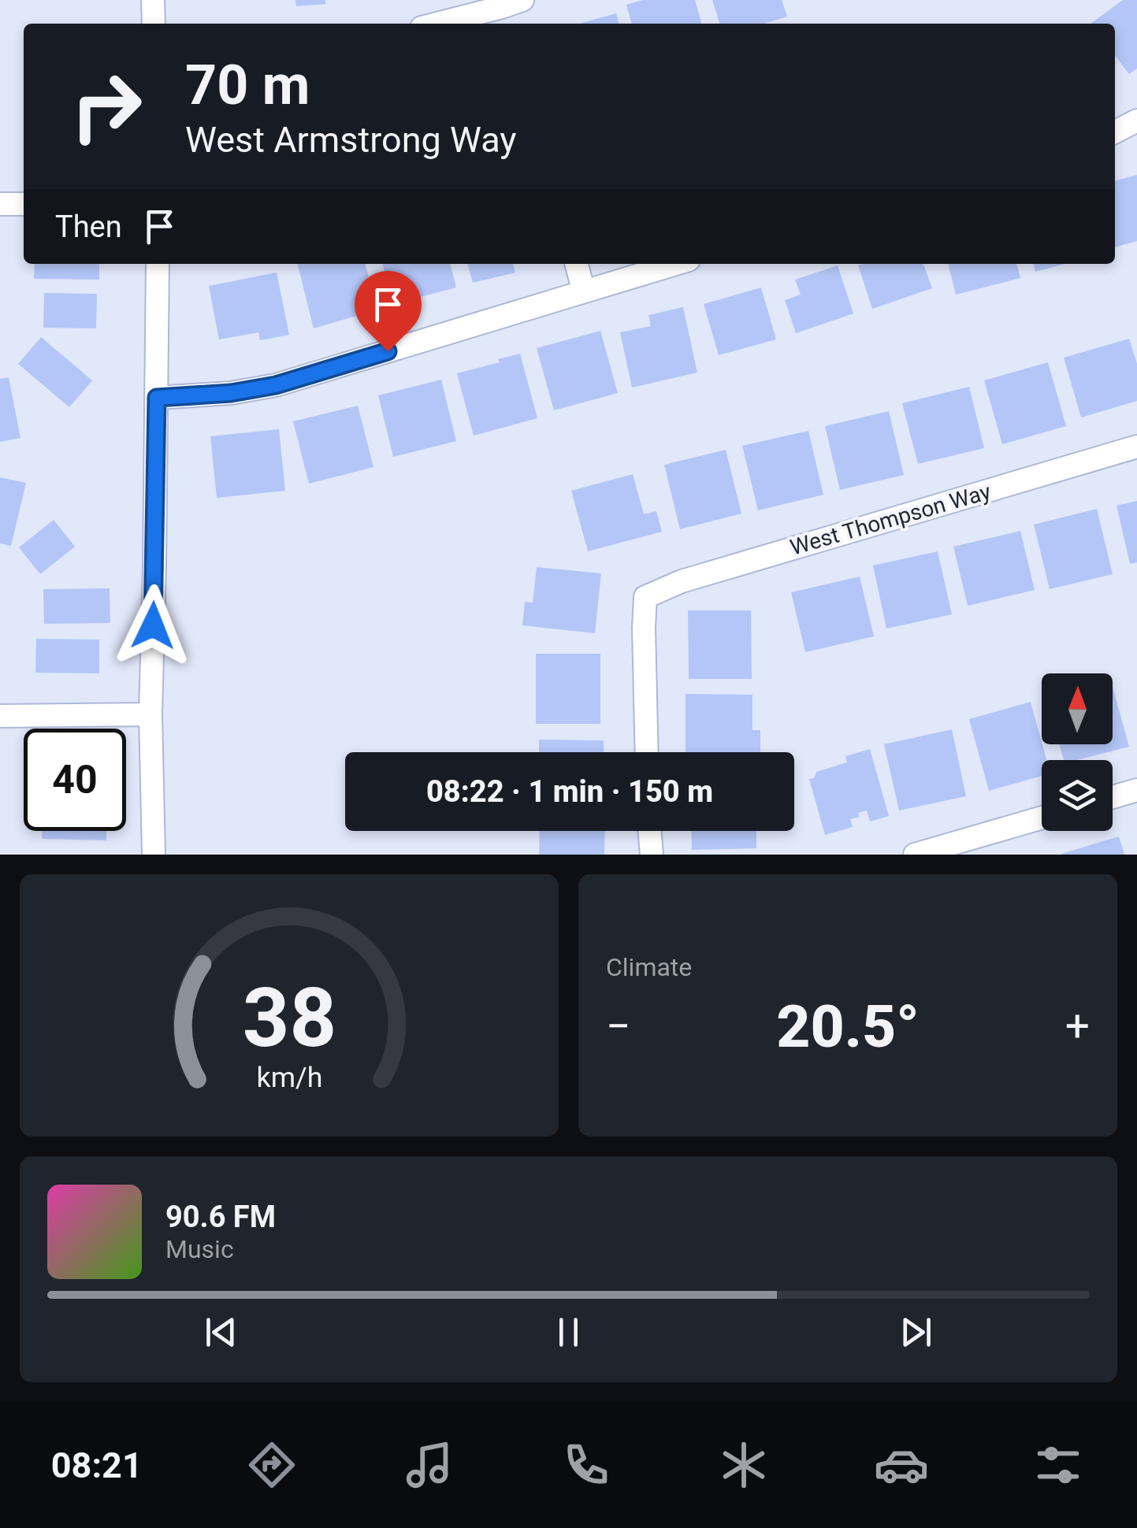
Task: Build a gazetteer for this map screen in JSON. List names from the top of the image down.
{
  "streets": {
    "street": ["West Thompson Way"]
  },
  "north": "top",
  "page": {
    "turn": ["70 m", "West Armstrong Way"],
    "then": "Then",
    "limit": "40",
    "trip": "08:22 · 1 min · 150 m",
    "tile": "Climate",
    "heat": ["−", "20.5°", "+"],
    "song": ["90.6 FM", "Music"],
    "tabs": "08:21",
    "gauge": ["38", "km/h"]
  }
}
